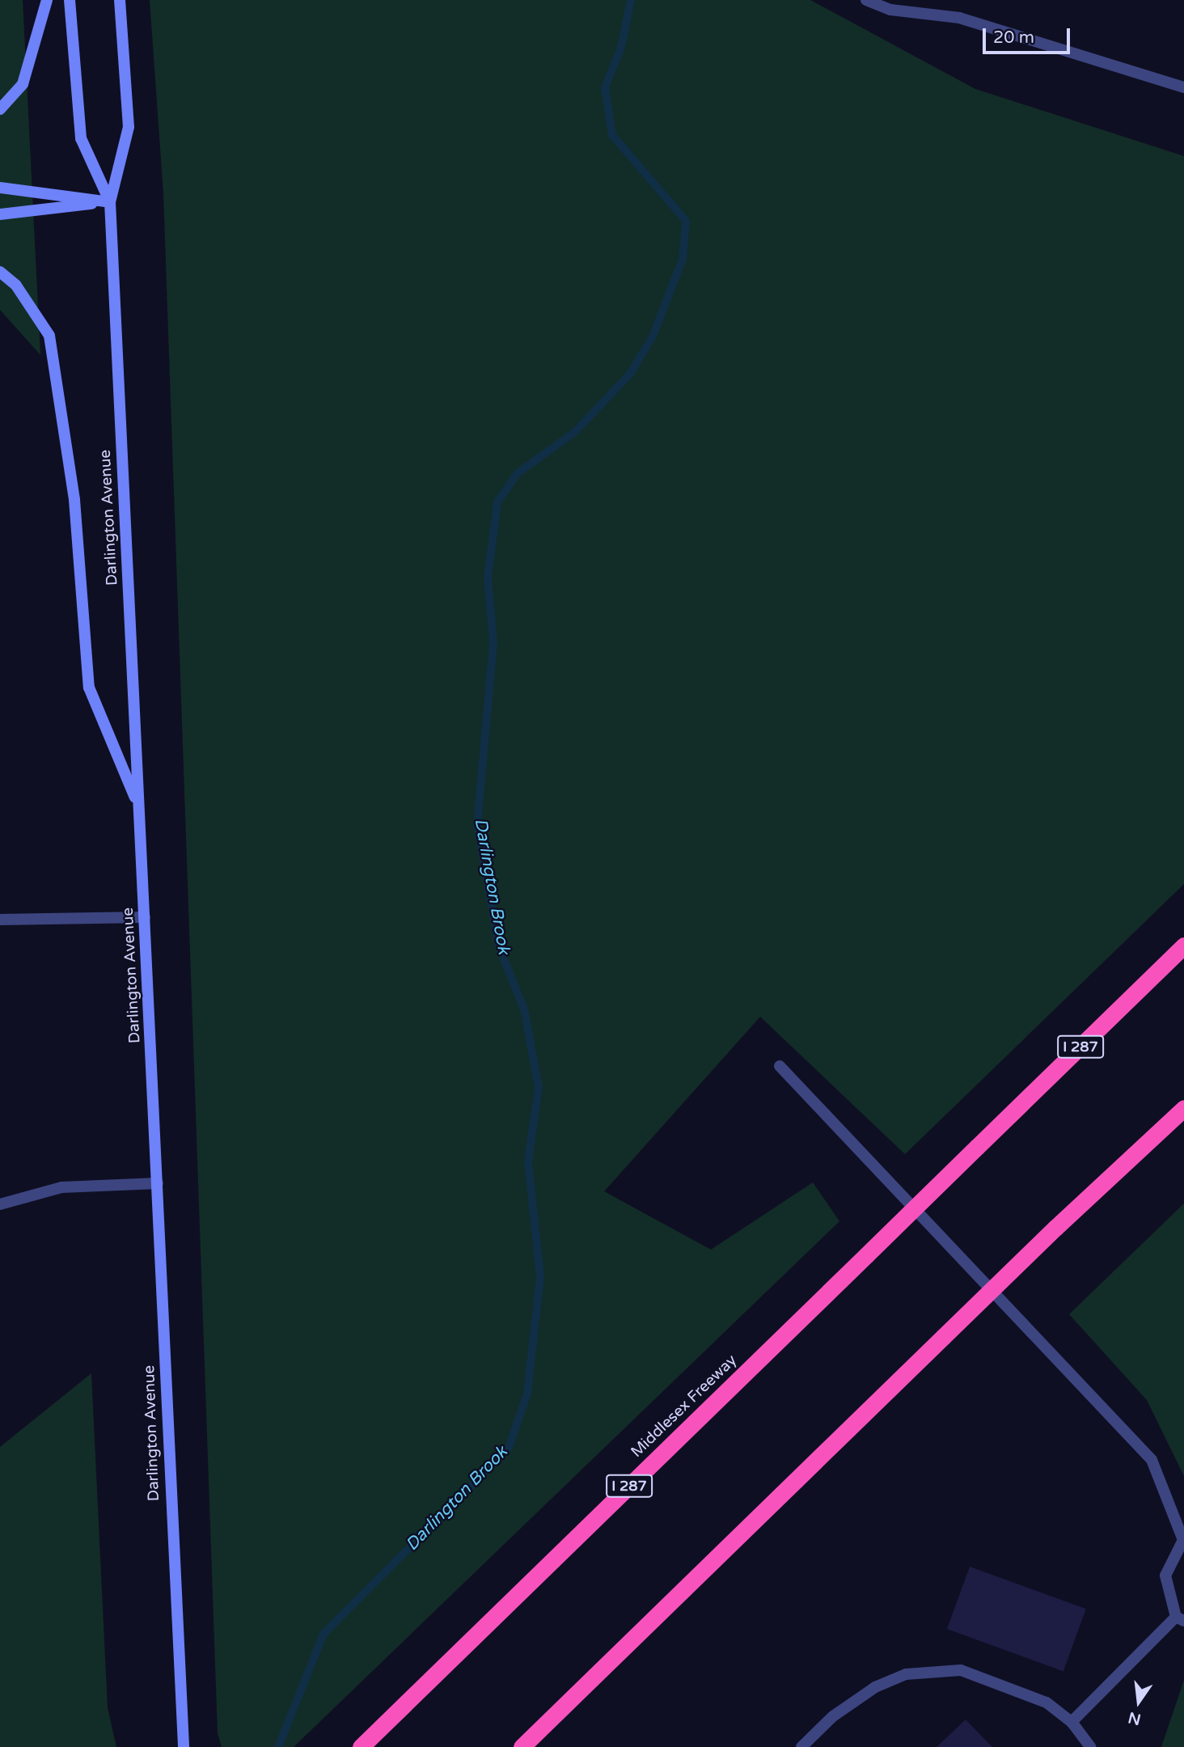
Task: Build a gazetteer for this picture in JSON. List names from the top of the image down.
{
  "streets": {
    "highway": ["I 287", "Middlesex Freeway"],
    "main road": ["Darlington Avenue"]
  },
  "water": ["Darlington Brook"],
  "scale_bar": "20 m",
  "north": "bottom"
}
